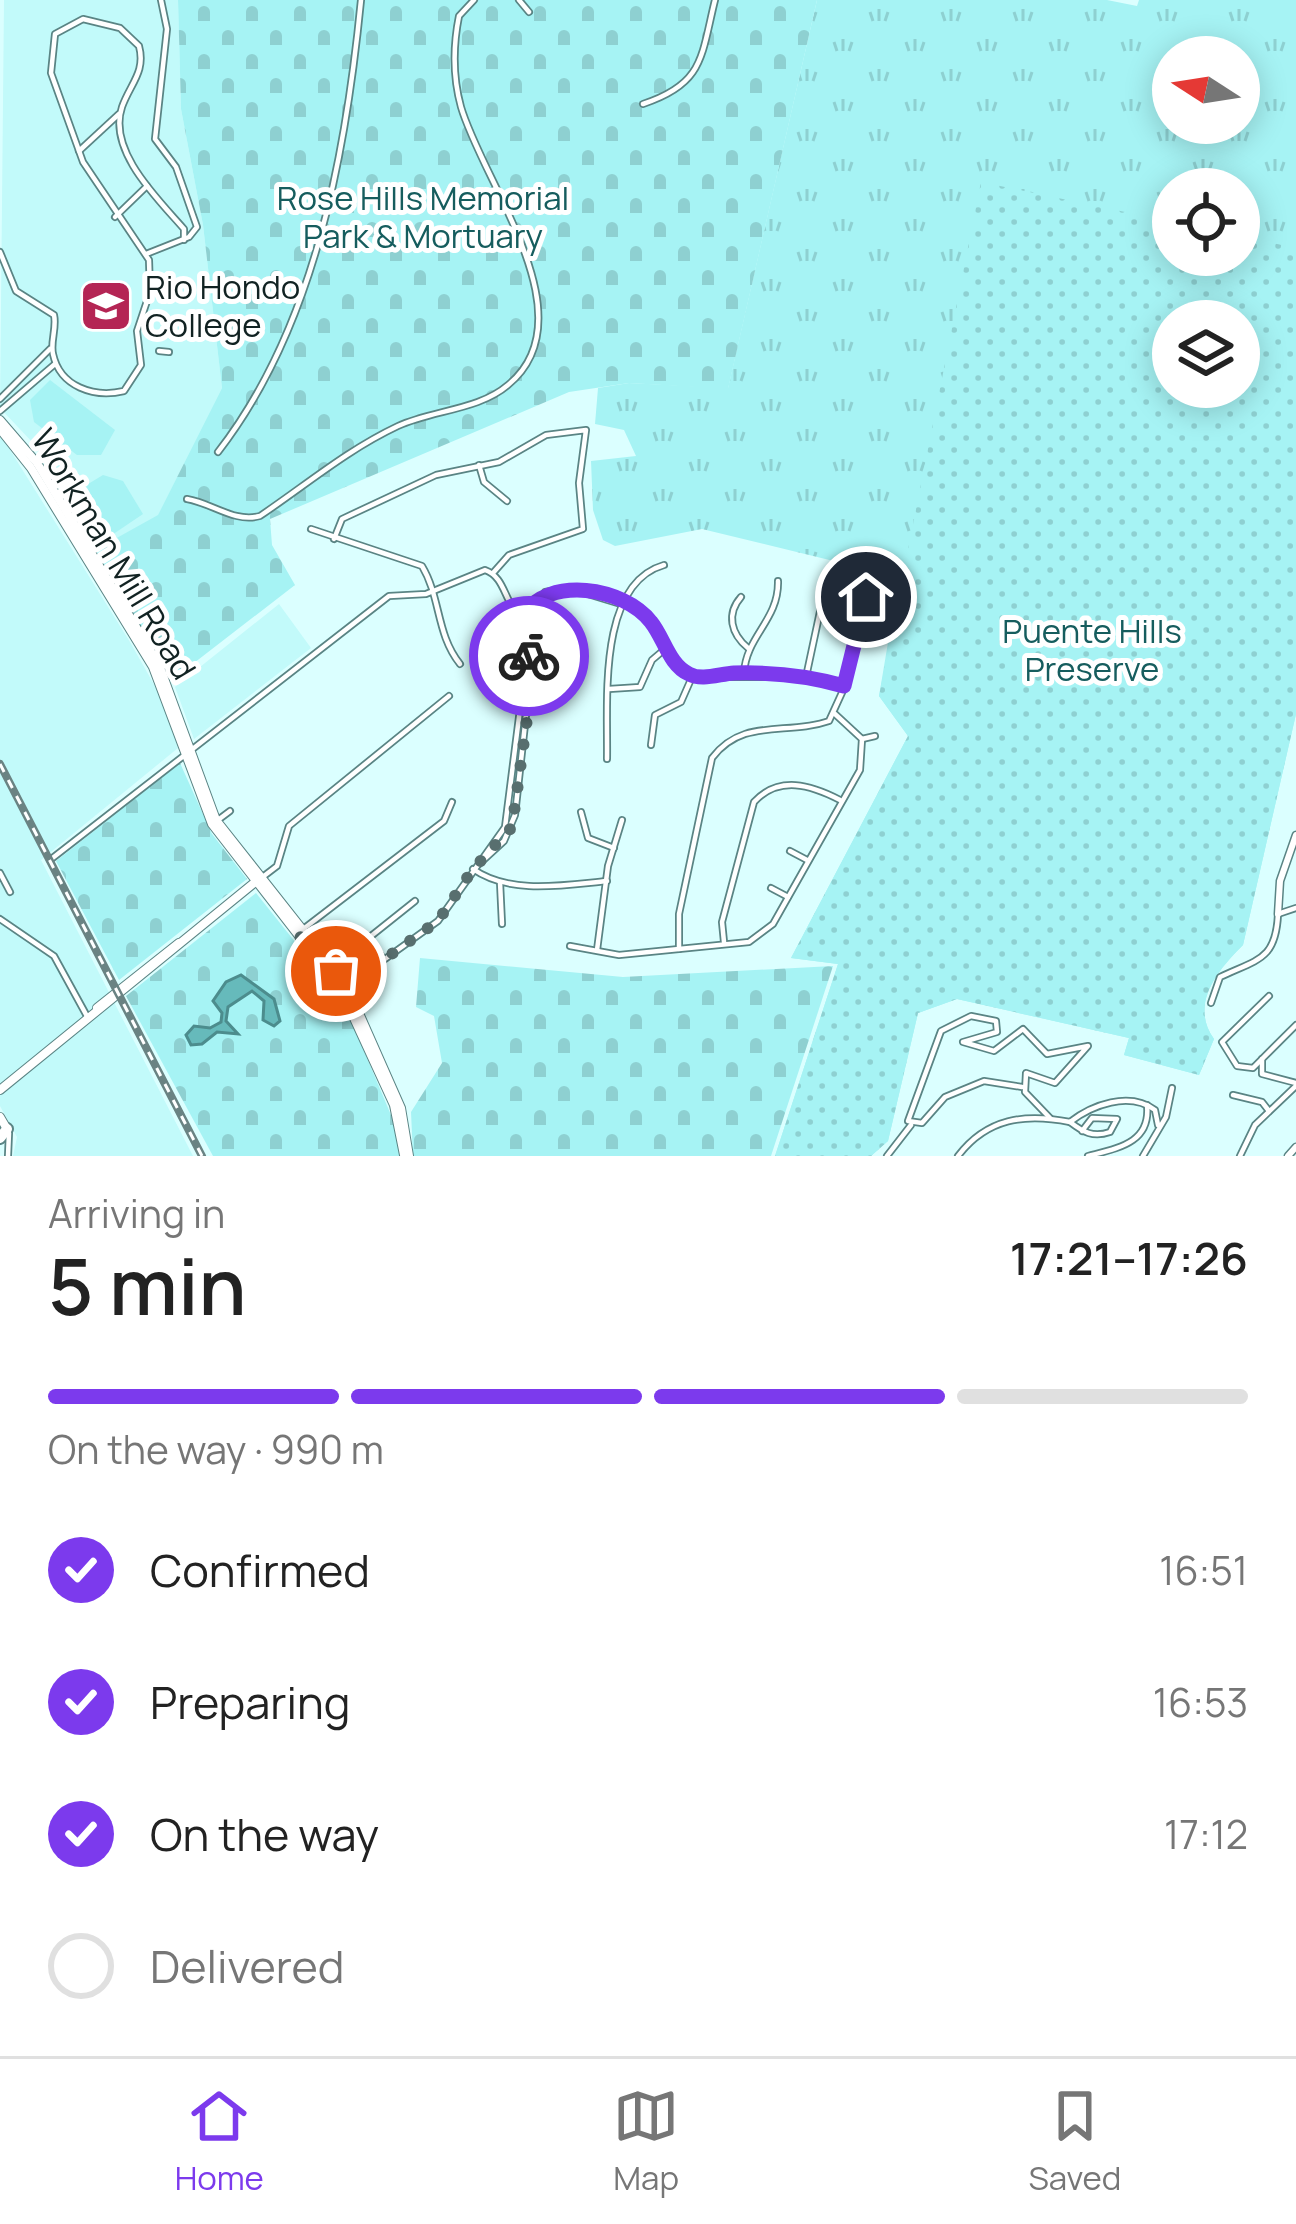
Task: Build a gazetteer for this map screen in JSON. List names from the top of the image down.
{
  "streets": {
    "main road": ["Workman Mill Road"]
  },
  "parks": ["Rose Hills Memorial Park & Mortuary", "Puente Hills Preserve"],
  "places": {
    "school or university": ["Rio Hondo College"]
  },
  "north": "left",
  "page": {
    "heading": ["5 min", "Arriving in", "17:21–17:26"],
    "bar": "On the way · 990 m",
    "list": [
      ["Confirmed", "16:51"],
      ["Preparing", "16:53"],
      ["On the way", "17:12"],
      "Delivered"
    ],
    "tabs": ["Home", "Map", "Saved"]
  }
}
